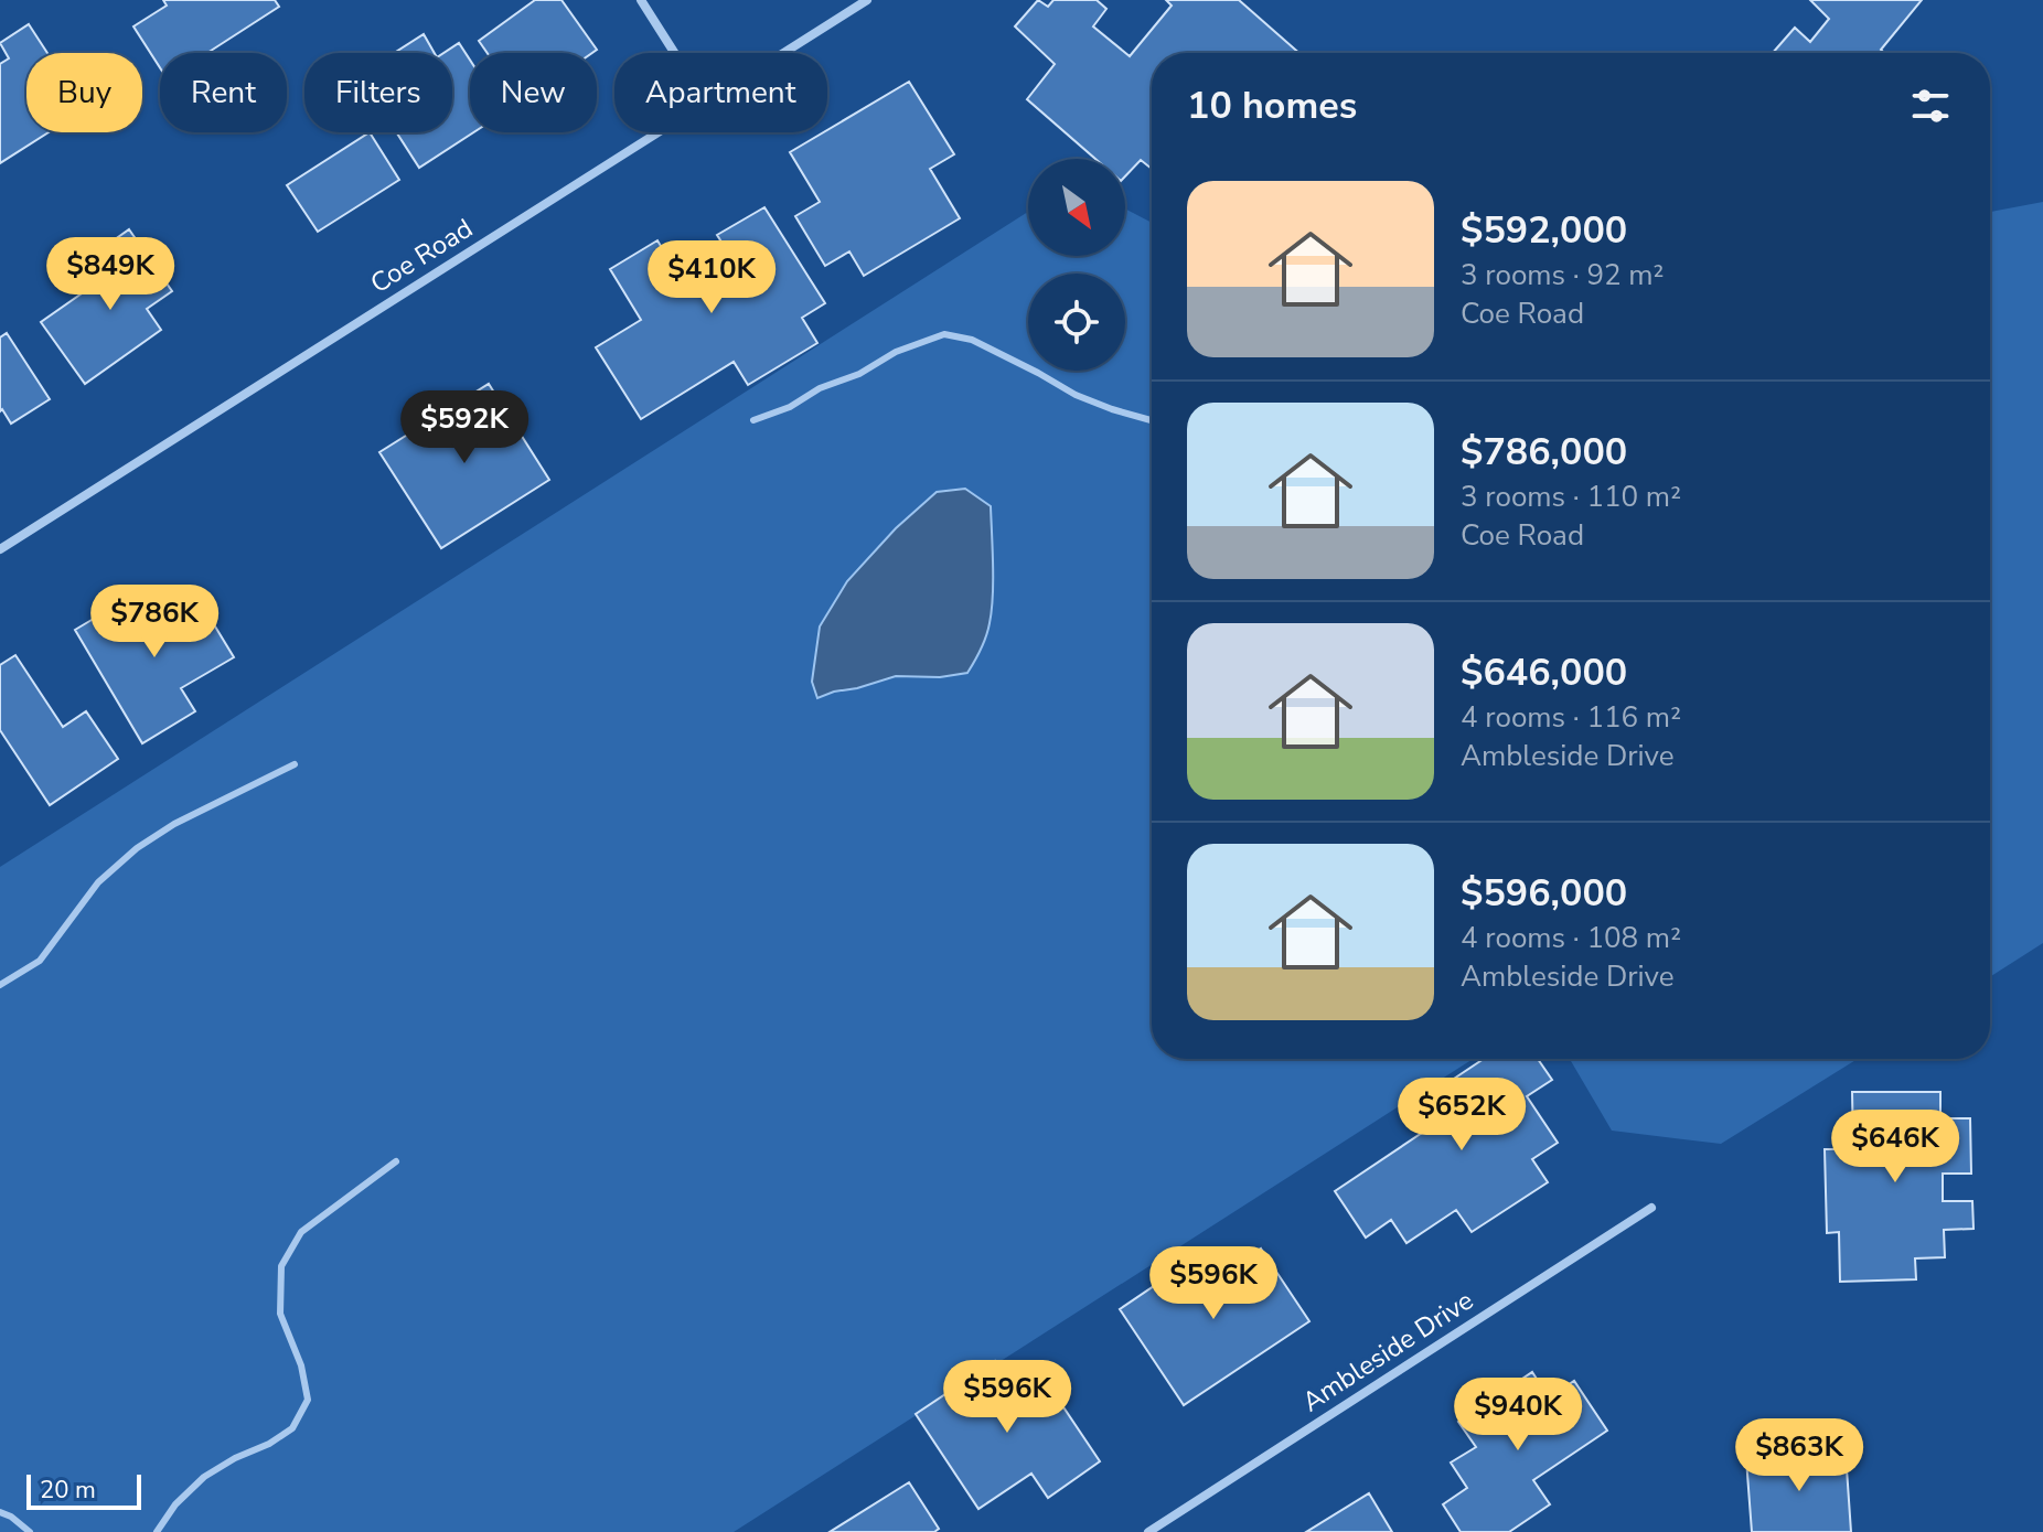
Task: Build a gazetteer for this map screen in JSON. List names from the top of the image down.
{
  "streets": {
    "street": ["Coe Road", "Ambleside Drive"]
  },
  "scale_bar": "20 m",
  "north": "bottom right",
  "page": {
    "chip": [
      "Buy",
      "Rent",
      "Filters",
      "New",
      "Apartment"
    ],
    "heading": "10 homes",
    "list": [
      {
        "name": "$592,000",
        "note": "3 rooms · 92 m² · Coe Road"
      },
      {
        "name": "$786,000",
        "note": "3 rooms · 110 m² · Coe Road"
      },
      {
        "name": "$646,000",
        "note": "4 rooms · 116 m² · Ambleside Drive"
      },
      {
        "name": "$596,000",
        "note": "4 rooms · 108 m² · Ambleside Drive"
      }
    ],
    "price": [
      "$849K",
      "$410K",
      "$592K",
      "$786K",
      "$652K",
      "$646K",
      "$596K",
      "$596K",
      "$940K",
      "$863K"
    ],
    "scale": "20 m"
  }
}
